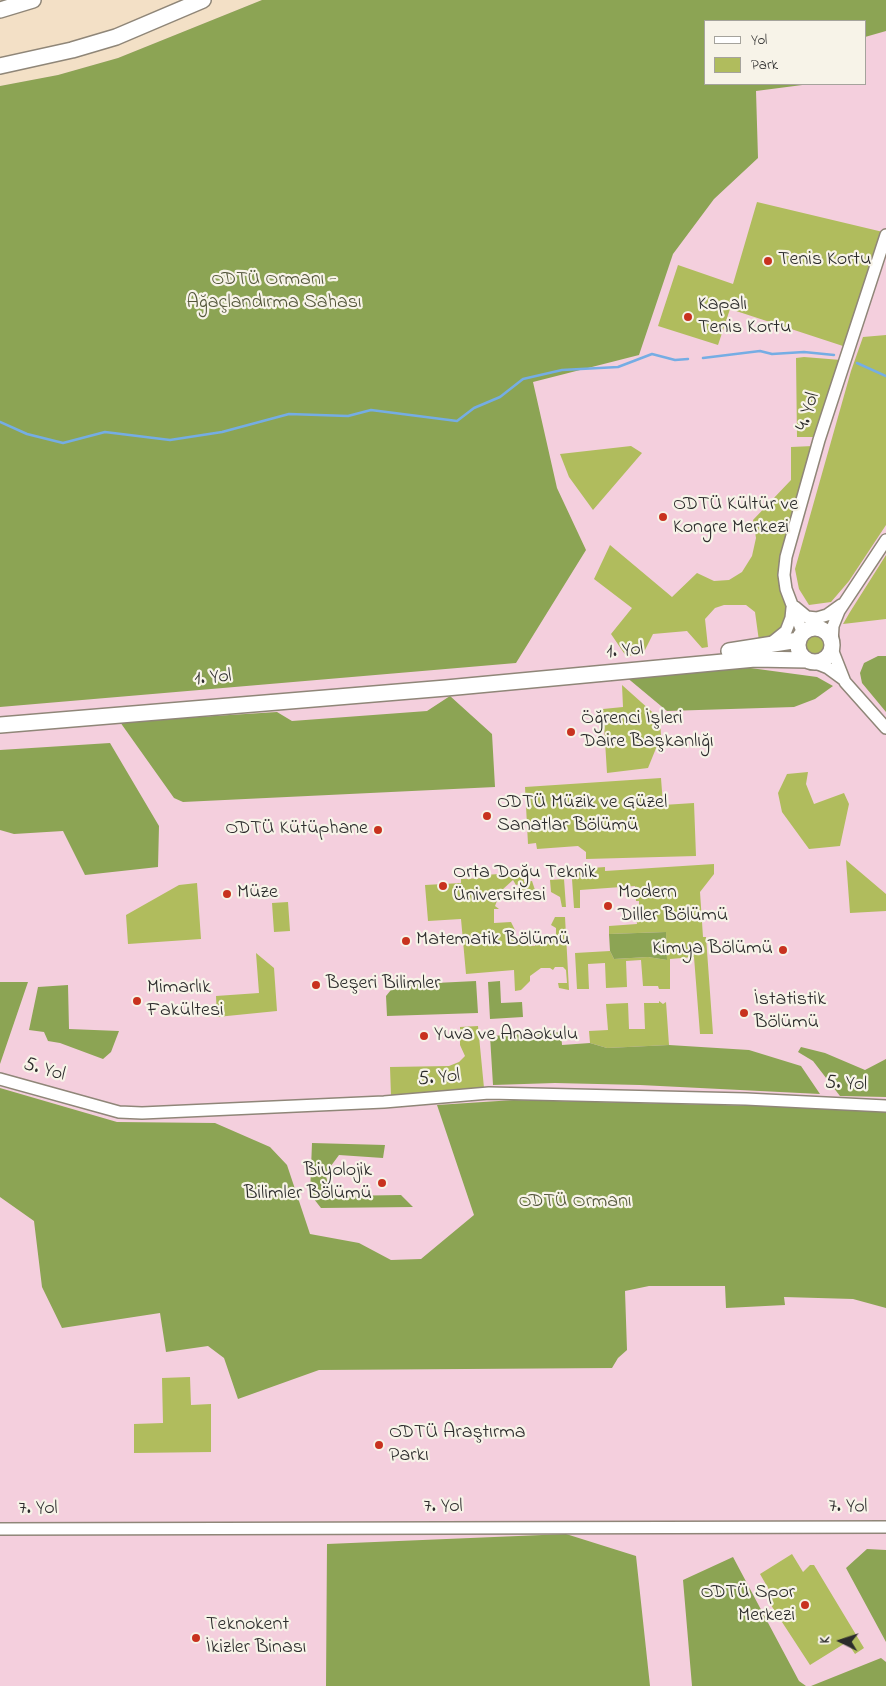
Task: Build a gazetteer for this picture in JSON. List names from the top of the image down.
{
  "streets": {
    "main road": ["1. Yol"],
    "street": ["4. Yol", "5. Yol", "7. Yol"]
  },
  "crossings": [
    ["4. Yol", "1. Yol"]
  ],
  "parks": ["ODTÜ Ormanı - Ağaçlandırma Sahası", "ODTÜ Ormanı"],
  "places": [
    "Tenis Kortu",
    "Kapalı Tenis Kortu",
    "ODTÜ Kültür ve Kongre Merkezi",
    "Öğrenci İşleri Daire Başkanlığı",
    "ODTÜ Müzik ve Güzel Sanatlar Bölümü",
    "ODTÜ Kütüphane",
    "Orta Doğu Teknik Üniversitesi",
    "Müze",
    "Modern Diller Bölümü",
    "Matematik Bölümü",
    "Kimya Bölümü",
    "Beşeri Bilimler",
    "Mimarlık Fakültesi",
    "İstatistik Bölümü",
    "Yuva ve Anaokulu",
    "Biyolojik Bilimler Bölümü",
    "ODTÜ Araştırma Parkı",
    "ODTÜ Spor Merkezi",
    "Teknokent İkizler Binası"
  ],
  "legend": ["Yol", "Park"],
  "north": "left"
}
